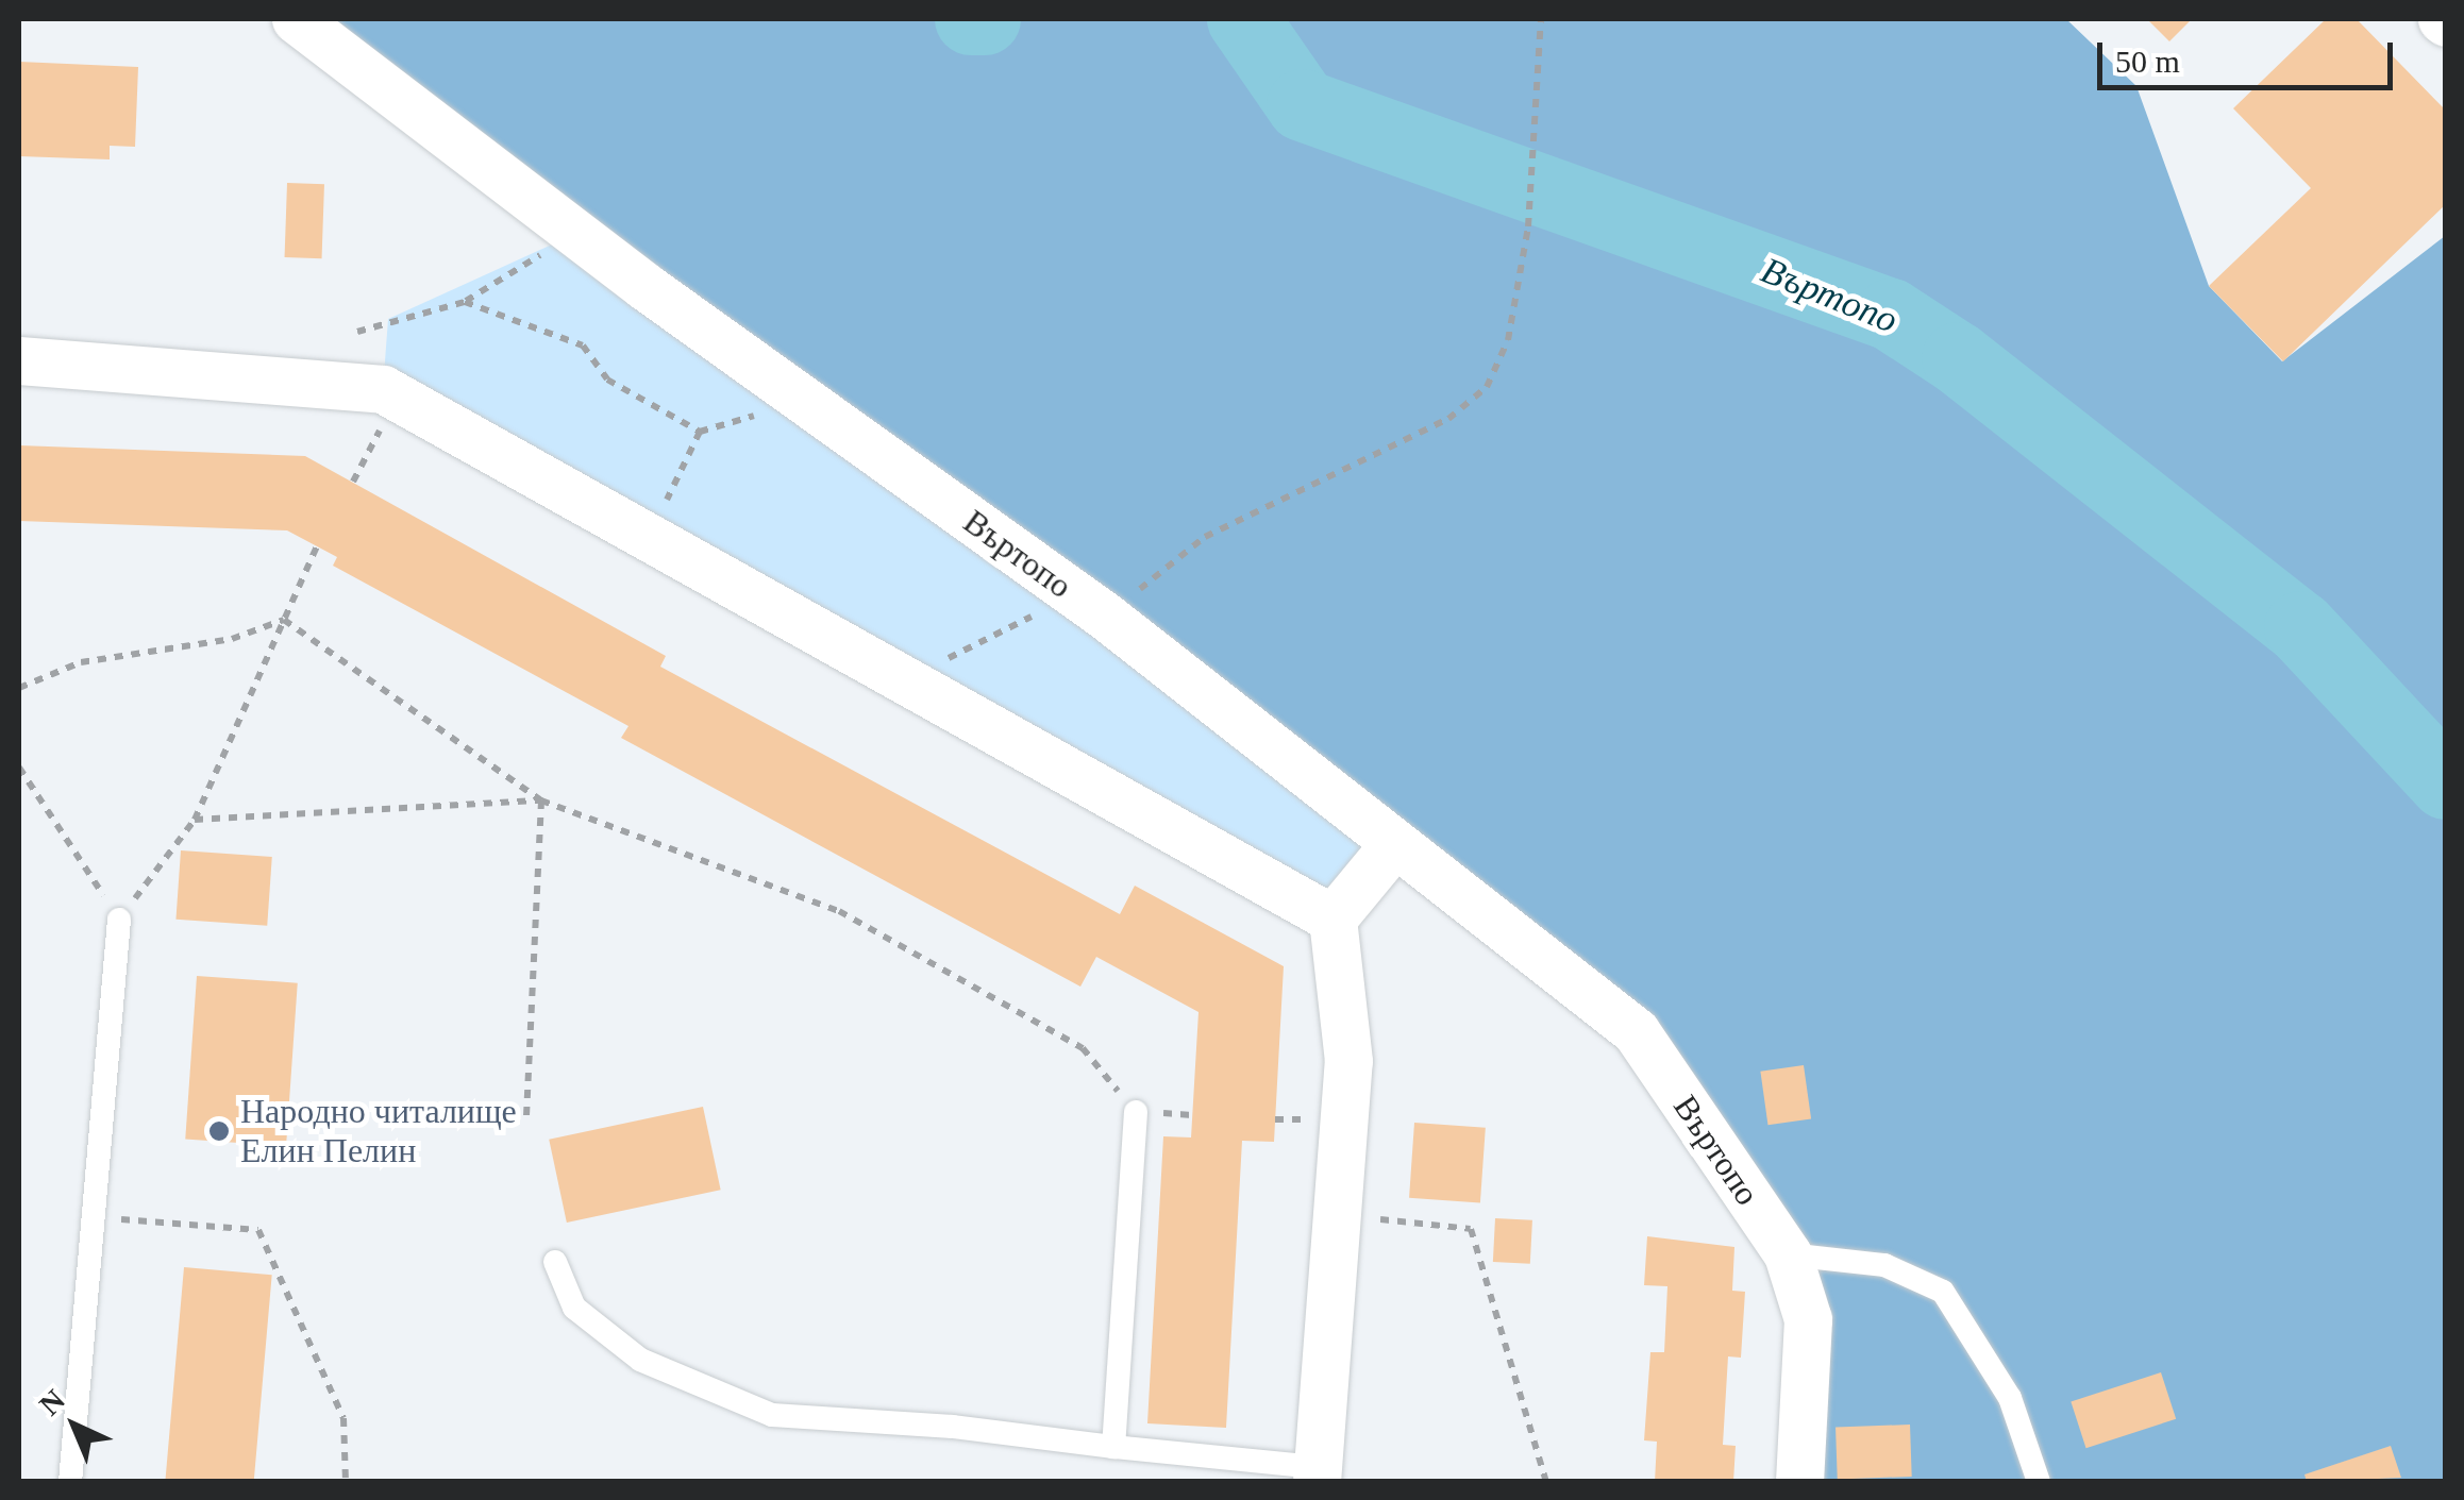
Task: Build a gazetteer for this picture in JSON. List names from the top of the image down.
{
  "streets": {
    "street": ["Въртопо"]
  },
  "water": ["Въртопо"],
  "places": ["Народно читалище Елин Пелин"],
  "scale_bar": "50 m",
  "north": "top left"
}
